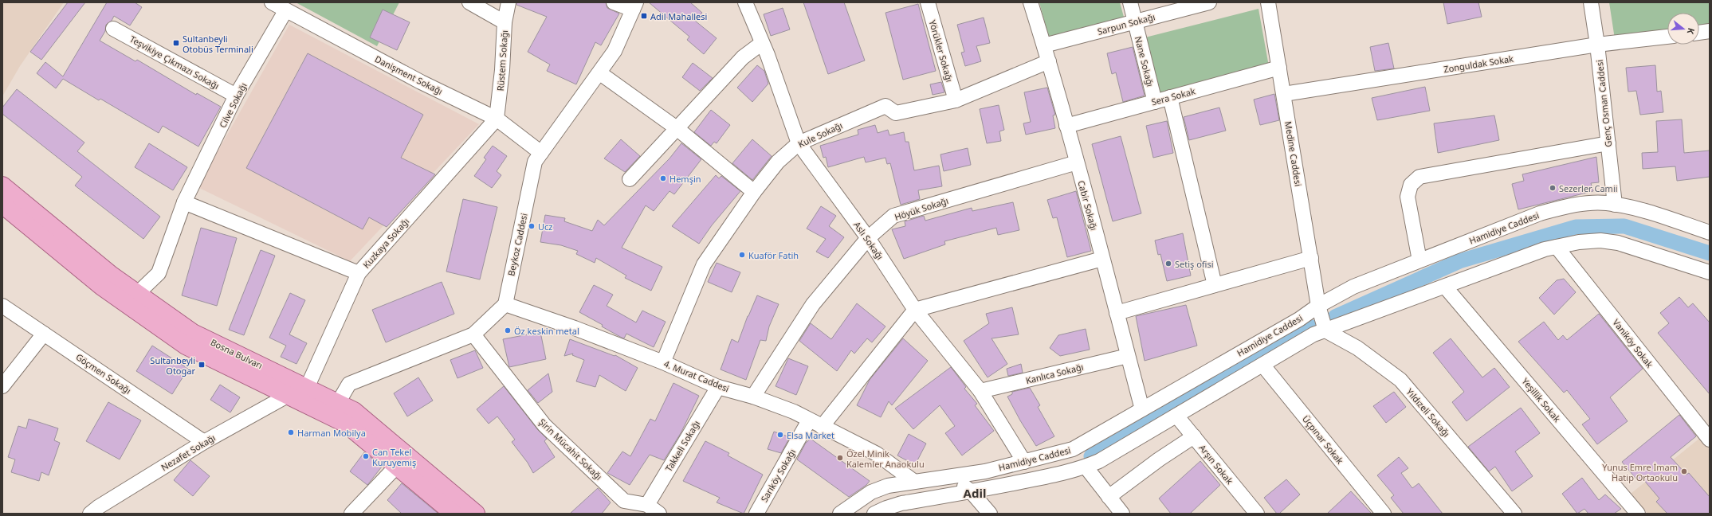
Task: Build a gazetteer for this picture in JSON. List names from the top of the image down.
{
  "streets": {
    "main road": ["Bosna Bulvarı"],
    "street": [
      "Sarpun Sokağı",
      "Yörükler Sokağı",
      "Rüstem Sokağı",
      "Nane Sokağı",
      "Teşvikiye Çıkmazı Sokağı",
      "Zonguldak Sokak",
      "Danişment Sokağı",
      "Sera Sokak",
      "Genç Osman Caddesi",
      "Cilve Sokağı",
      "Kule Sokağı",
      "Medine Caddesi",
      "Cabir Sokağı",
      "Höyük Sokağı",
      "Hamidiye Caddesi",
      "Aslı Sokağı",
      "Kuzkaya Sokağı",
      "Beykoz Caddesi",
      "Vaniköy Sokak",
      "Göçmen Sokağı",
      "Kanlıca Sokağı",
      "4. Murat Caddesi",
      "Yeşillik Sokak",
      "Yıldızeli Sokağı",
      "Üçpınar Sokak",
      "Takkeli Sokağı",
      "Şirin Mücahit Sokağı",
      "Nezafet Sokağı",
      "Arşın Sokak",
      "Sarıköy Sokağı"
    ]
  },
  "crossings": [
    ["Sarpun Sokağı", "Nane Sokağı"],
    ["Sarpun Sokağı", "Cabir Sokağı"],
    ["Yörükler Sokağı", "Kule Sokağı"],
    ["Rüstem Sokağı", "Danişment Sokağı"],
    ["Rüstem Sokağı", "Kuzkaya Sokağı"],
    ["Nane Sokağı", "Sera Sokak"],
    ["Teşvikiye Çıkmazı Sokağı", "Cilve Sokağı"],
    ["Zonguldak Sokak", "Genç Osman Caddesi"],
    ["Zonguldak Sokak", "Medine Caddesi"],
    ["Danişment Sokağı", "Cilve Sokağı"],
    ["Danişment Sokağı", "Kuzkaya Sokağı"],
    ["Danişment Sokağı", "Beykoz Caddesi"],
    ["Sera Sokak", "Medine Caddesi"],
    ["Sera Sokak", "Cabir Sokağı"],
    ["Genç Osman Caddesi", "Hamidiye Caddesi"],
    ["Cilve Sokağı", "Bosna Bulvarı"],
    ["Kule Sokağı", "Cabir Sokağı"],
    ["Kule Sokağı", "Aslı Sokağı"],
    ["Kule Sokağı", "4. Murat Caddesi"],
    ["Medine Caddesi", "Hamidiye Caddesi"],
    ["Medine Caddesi", "Yıldızeli Sokağı"],
    ["Cabir Sokağı", "Höyük Sokağı"],
    ["Cabir Sokağı", "Hamidiye Caddesi"],
    ["Cabir Sokağı", "Kanlıca Sokağı"],
    ["Höyük Sokağı", "Aslı Sokağı"],
    ["Höyük Sokağı", "4. Murat Caddesi"],
    ["Hamidiye Caddesi", "Aslı Sokağı"],
    ["Hamidiye Caddesi", "4. Murat Caddesi"],
    ["Aslı Sokağı", "Kanlıca Sokağı"],
    ["Aslı Sokağı", "Sarıköy Sokağı"],
    ["Kuzkaya Sokağı", "Bosna Bulvarı"],
    ["Beykoz Caddesi", "4. Murat Caddesi"],
    ["Bosna Bulvarı", "Nezafet Sokağı"],
    ["Göçmen Sokağı", "Nezafet Sokağı"],
    ["4. Murat Caddesi", "Takkeli Sokağı"],
    ["4. Murat Caddesi", "Sarıköy Sokağı"],
    ["Takkeli Sokağı", "Şirin Mücahit Sokağı"]
  ],
  "districts": ["Adil"],
  "places": {
    "transit": ["Adil Mahallesi", "Sultanbeyli Otobüs Terminali", "Sultanbeyli Otogar"],
    "other": [
      "Hemşin",
      "Sezerler Camii",
      "Ucz",
      "Kuaför Fatih",
      "Setiş ofisi",
      "Öz keskin metal",
      "Harman Mobilya",
      "Elsa Market",
      "Can Tekel Kuruyemiş",
      "Özel Minik Kalemler Anaokulu",
      "Yunus Emre İmam Hatip Ortaokulu"
    ]
  },
  "north": "right"
}
